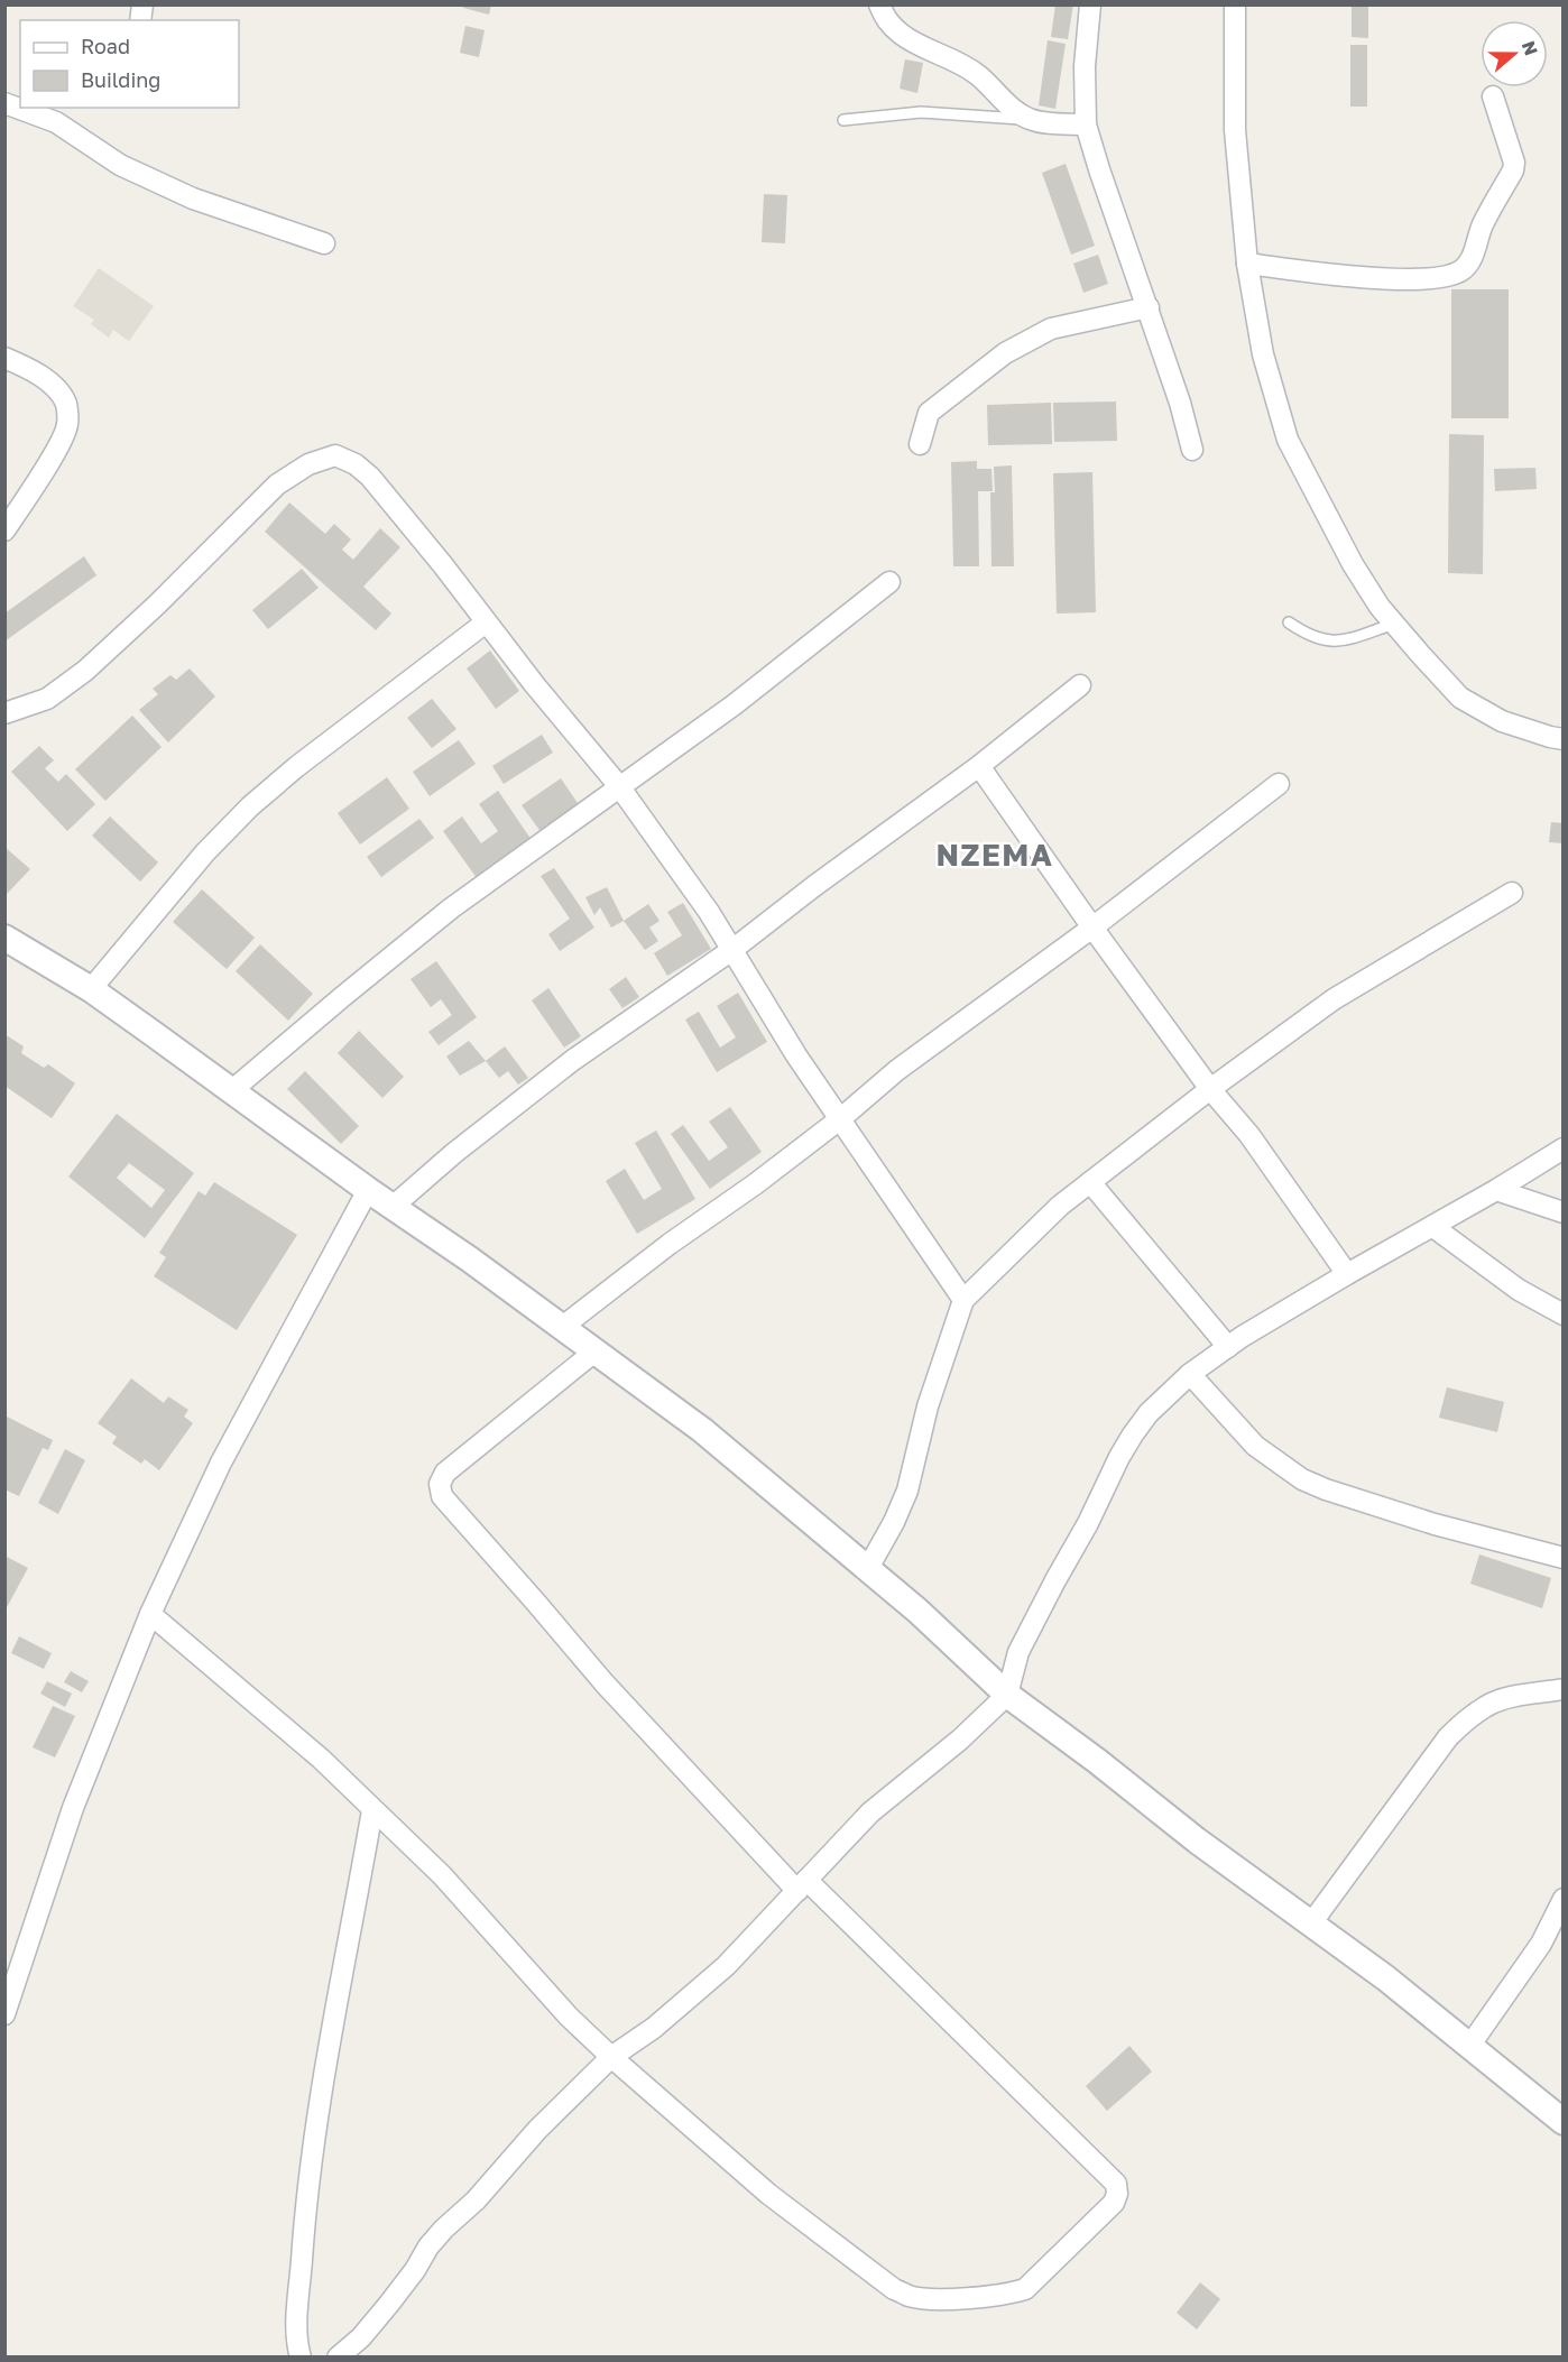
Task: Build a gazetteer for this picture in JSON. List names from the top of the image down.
{
  "districts": ["NZEMA"],
  "legend": ["Road", "Building"],
  "north": "right"
}
